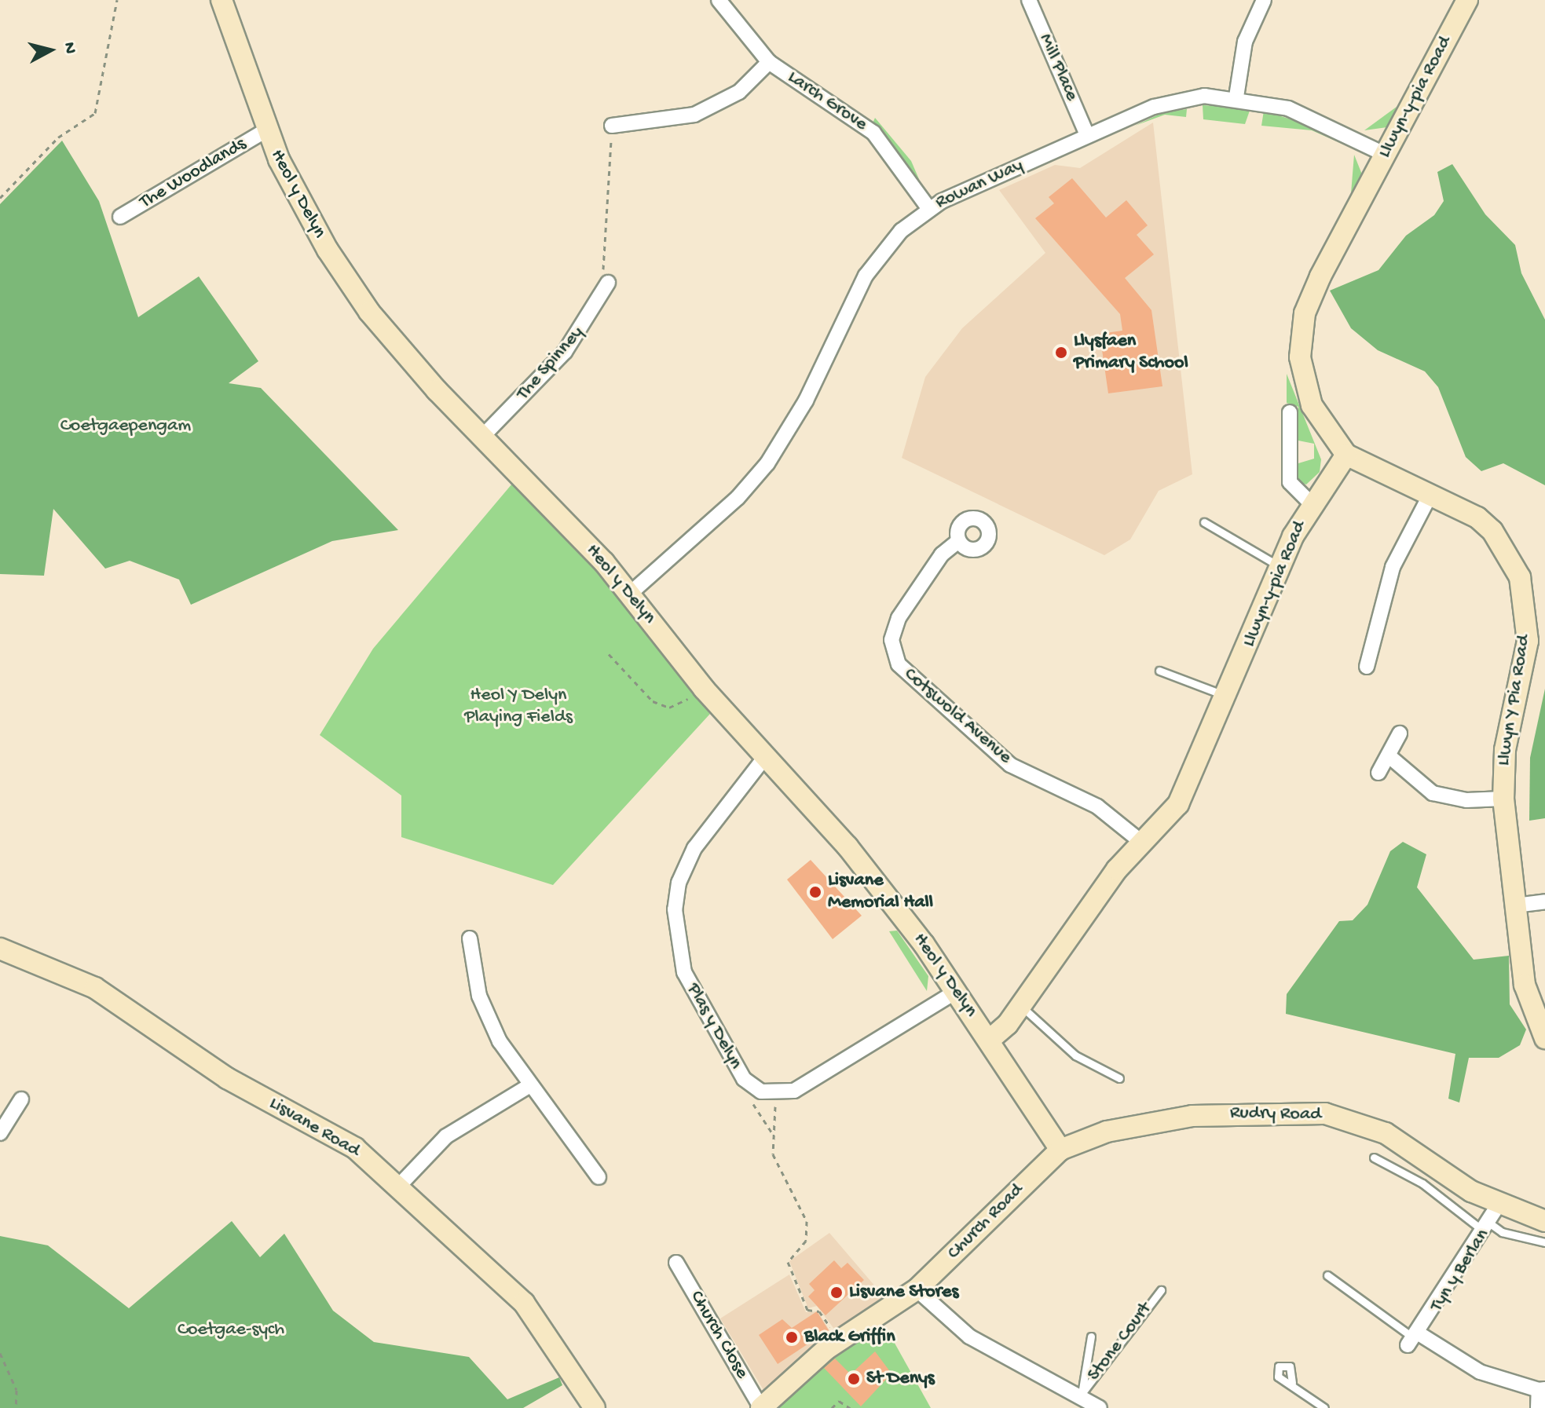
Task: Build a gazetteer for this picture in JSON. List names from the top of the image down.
{
  "streets": {
    "street": [
      "Mill Place",
      "Llwyn-y-pia Road",
      "Larch Grove",
      "The Woodlands",
      "Rowan Way",
      "Heol y Delyn",
      "The Spinney",
      "Llwyn Y Pia Road",
      "Cotswold Avenue",
      "Plas y Delyn",
      "Rudry Road",
      "Lisvane Road",
      "Church Road",
      "Tyn y Berlan",
      "Church Close"
    ],
    "lane": ["Stone Court"]
  },
  "crossings": [
    ["Mill Place", "Rowan Way"],
    ["Llwyn-y-pia Road", "Rowan Way"],
    ["Llwyn-y-pia Road", "Heol y Delyn"],
    ["Llwyn-y-pia Road", "Llwyn Y Pia Road"],
    ["Llwyn-y-pia Road", "Cotswold Avenue"],
    ["Larch Grove", "Rowan Way"],
    ["The Woodlands", "Heol y Delyn"],
    ["Rowan Way", "Heol y Delyn"],
    ["Heol y Delyn", "The Spinney"],
    ["Heol y Delyn", "Plas y Delyn"],
    ["Heol y Delyn", "Rudry Road"],
    ["Heol y Delyn", "Church Road"],
    ["Rudry Road", "Church Road"],
    ["Rudry Road", "Tyn y Berlan"],
    ["Church Road", "Church Close"]
  ],
  "parks": ["Coetgaepengam", "Heol Y Delyn Playing Fields", "Coetgae-sych"],
  "places": [
    "Llysfaen Primary School",
    "Lisvane Memorial Hall",
    "Lisvane Stores",
    "Black Griffin",
    "St Denys"
  ],
  "north": "right"
}
